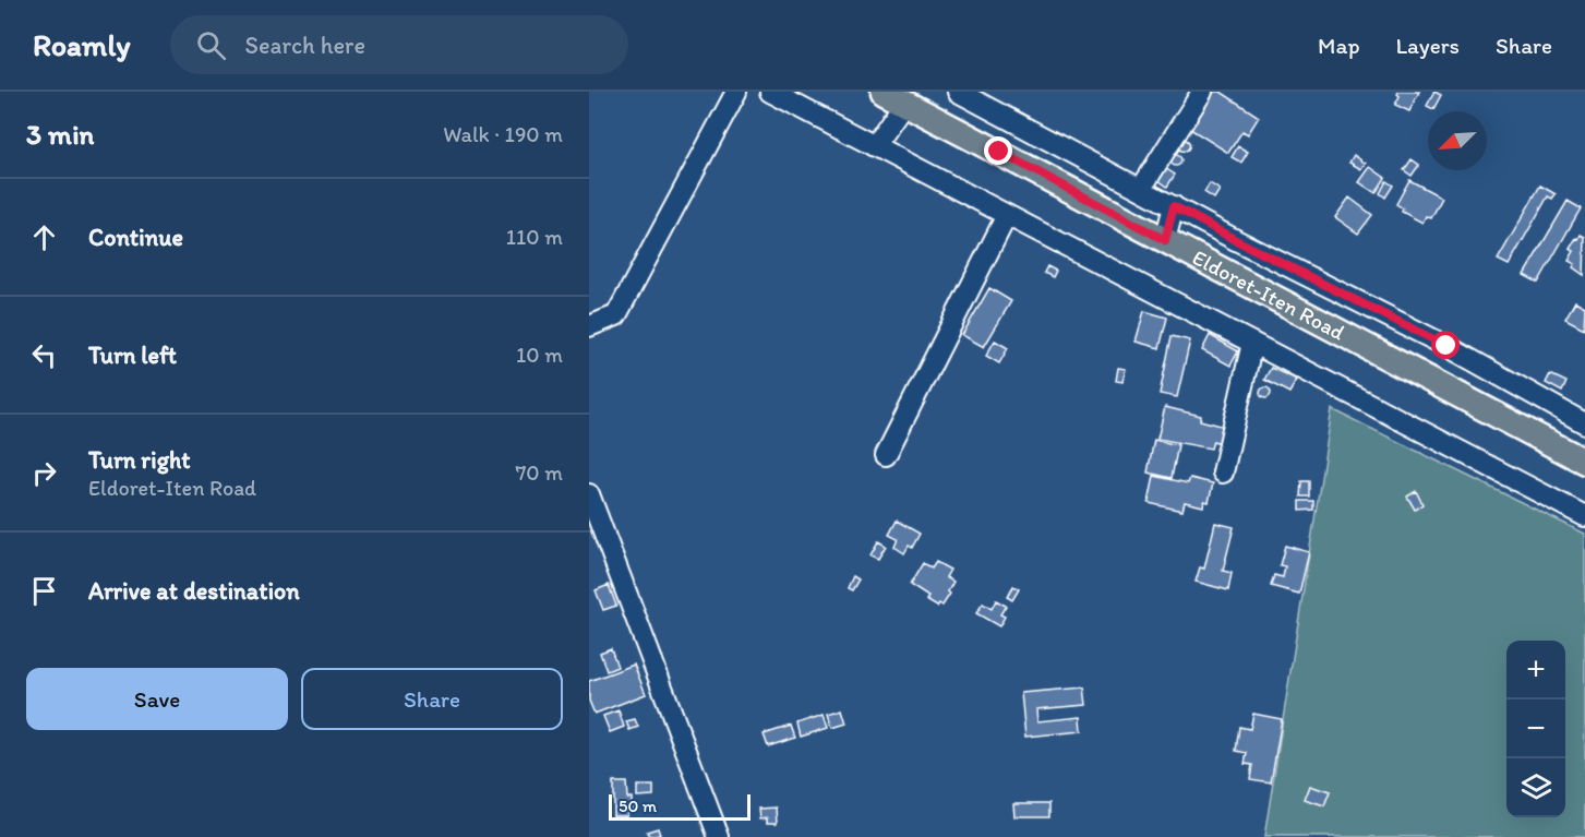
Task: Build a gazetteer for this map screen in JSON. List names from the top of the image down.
{
  "streets": {
    "main road": ["Eldoret-Iten Road"]
  },
  "scale_bar": "50 m",
  "north": "bottom left",
  "page": {
    "header": "Roamly",
    "search": "Search here",
    "nav": ["Map", "Layers", "Share"],
    "heading": ["3 min", "Walk · 190 m"],
    "list": [
      ["Continue", "110 m"],
      ["Turn left", "10 m"],
      ["Turn right", "Eldoret-Iten Road", "70 m"],
      "Arrive at destination"
    ],
    "map_buttons": ["+", "−"],
    "buttons": ["Save", "Share"],
    "scale": "50 m"
  }
}
